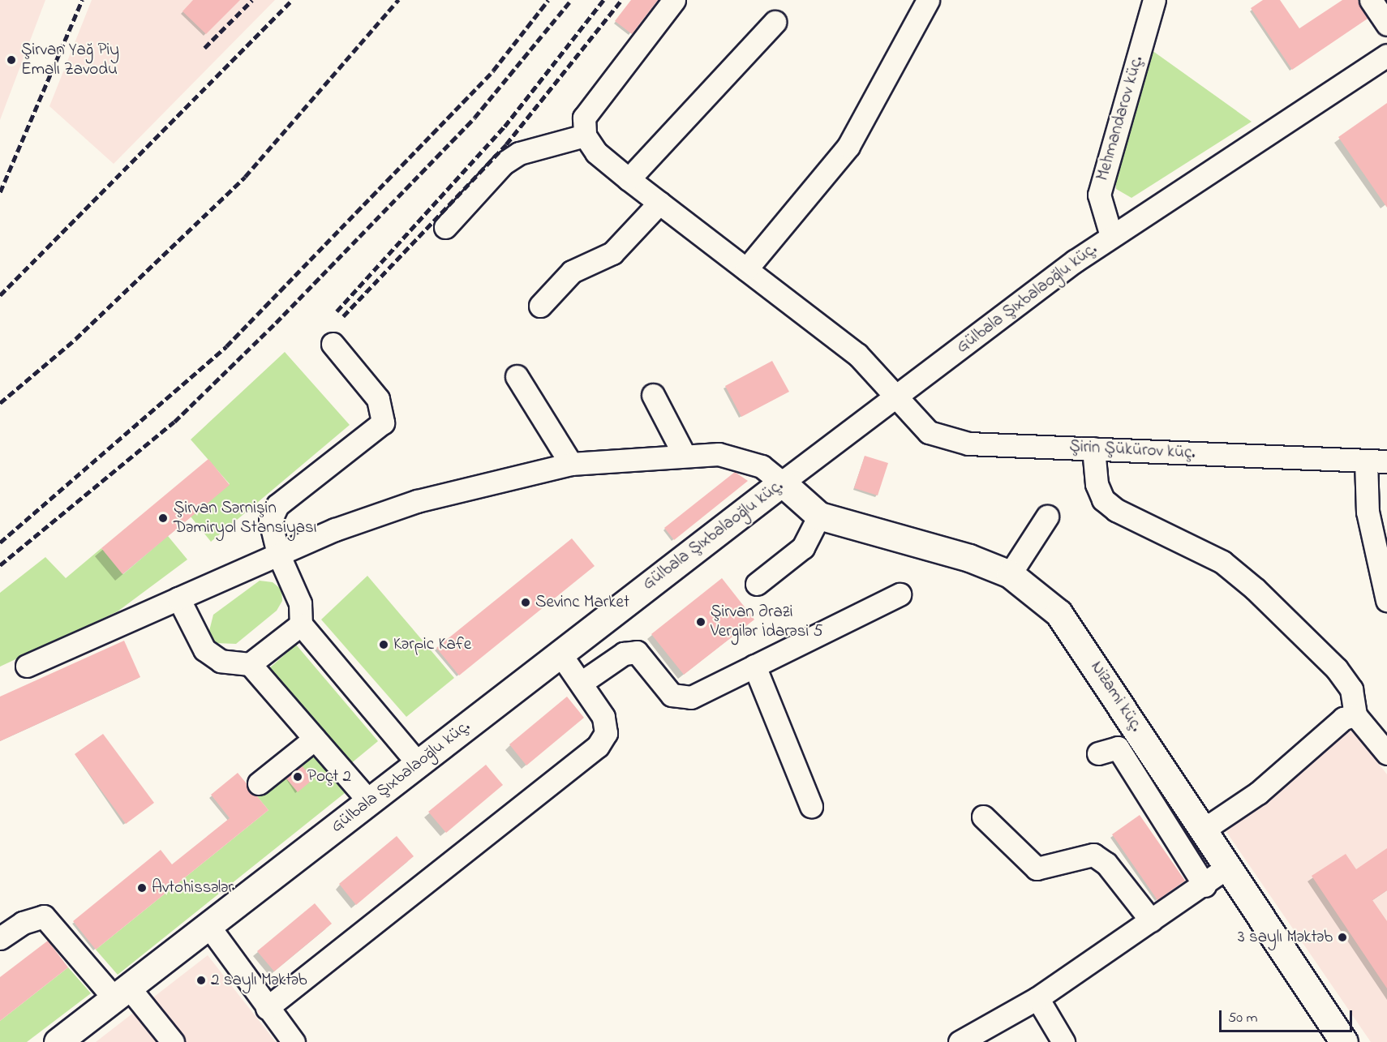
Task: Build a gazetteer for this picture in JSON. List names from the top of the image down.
{
  "streets": {
    "main road": ["Gülbala Şıxbalaoğlu küç.", "Nizami küç."],
    "street": ["Mehmandarov küç.", "Şirin Şükürov küç."]
  },
  "crossings": [
    ["Mehmandarov küç.", "Gülbala Şıxbalaoğlu küç."],
    ["Gülbala Şıxbalaoğlu küç.", "Şirin Şükürov küç."],
    ["Gülbala Şıxbalaoğlu küç.", "Nizami küç."]
  ],
  "places": [
    "Şirvan Yağ Piy Emalı Zavodu",
    "Şirvan Sərnişin Dəmiryol Stansiyası",
    "Sevinc Market",
    "Şirvan Ərazi Vergilər İdarəsi 5",
    "Kərpic Kafe",
    "Poçt 2",
    "Avtohissələr",
    "3 saylı Məktəb",
    "2 saylı Məktəb"
  ],
  "scale_bar": "50 m"
}
